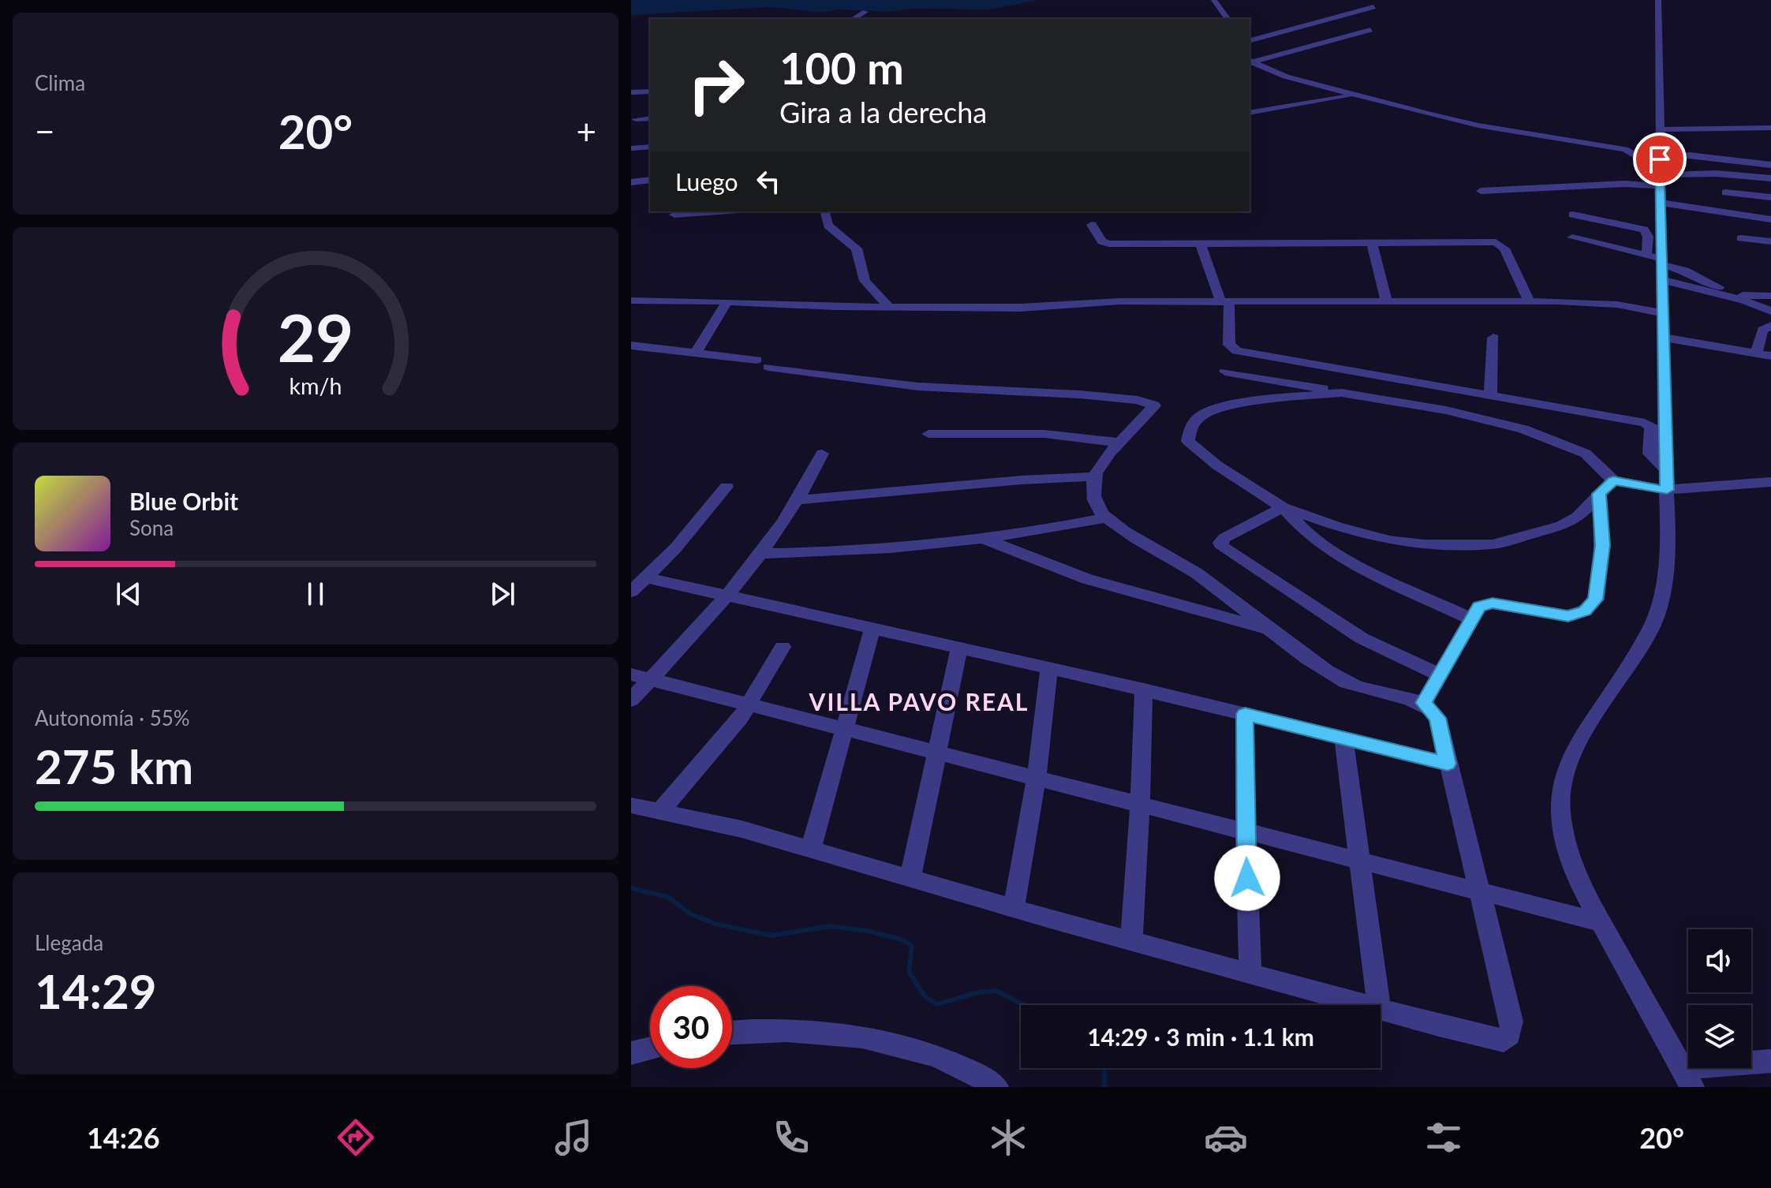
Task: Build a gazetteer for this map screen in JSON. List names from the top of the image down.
{
  "districts": ["VILLA PAVO REAL"],
  "page": {
    "tile": [
      "Clima",
      ["Autonomía · 55%", "275 km"],
      ["Llegada", "14:29"]
    ],
    "turn": ["100 m", "Gira a la derecha"],
    "heat": ["−", "20°", "+"],
    "then": "Luego",
    "song": ["Blue Orbit", "Sona"],
    "limit": "30",
    "trip": "14:29 · 3 min · 1.1 km",
    "tabs": ["14:26", "20°"],
    "gauge": ["29", "km/h"]
  }
}
